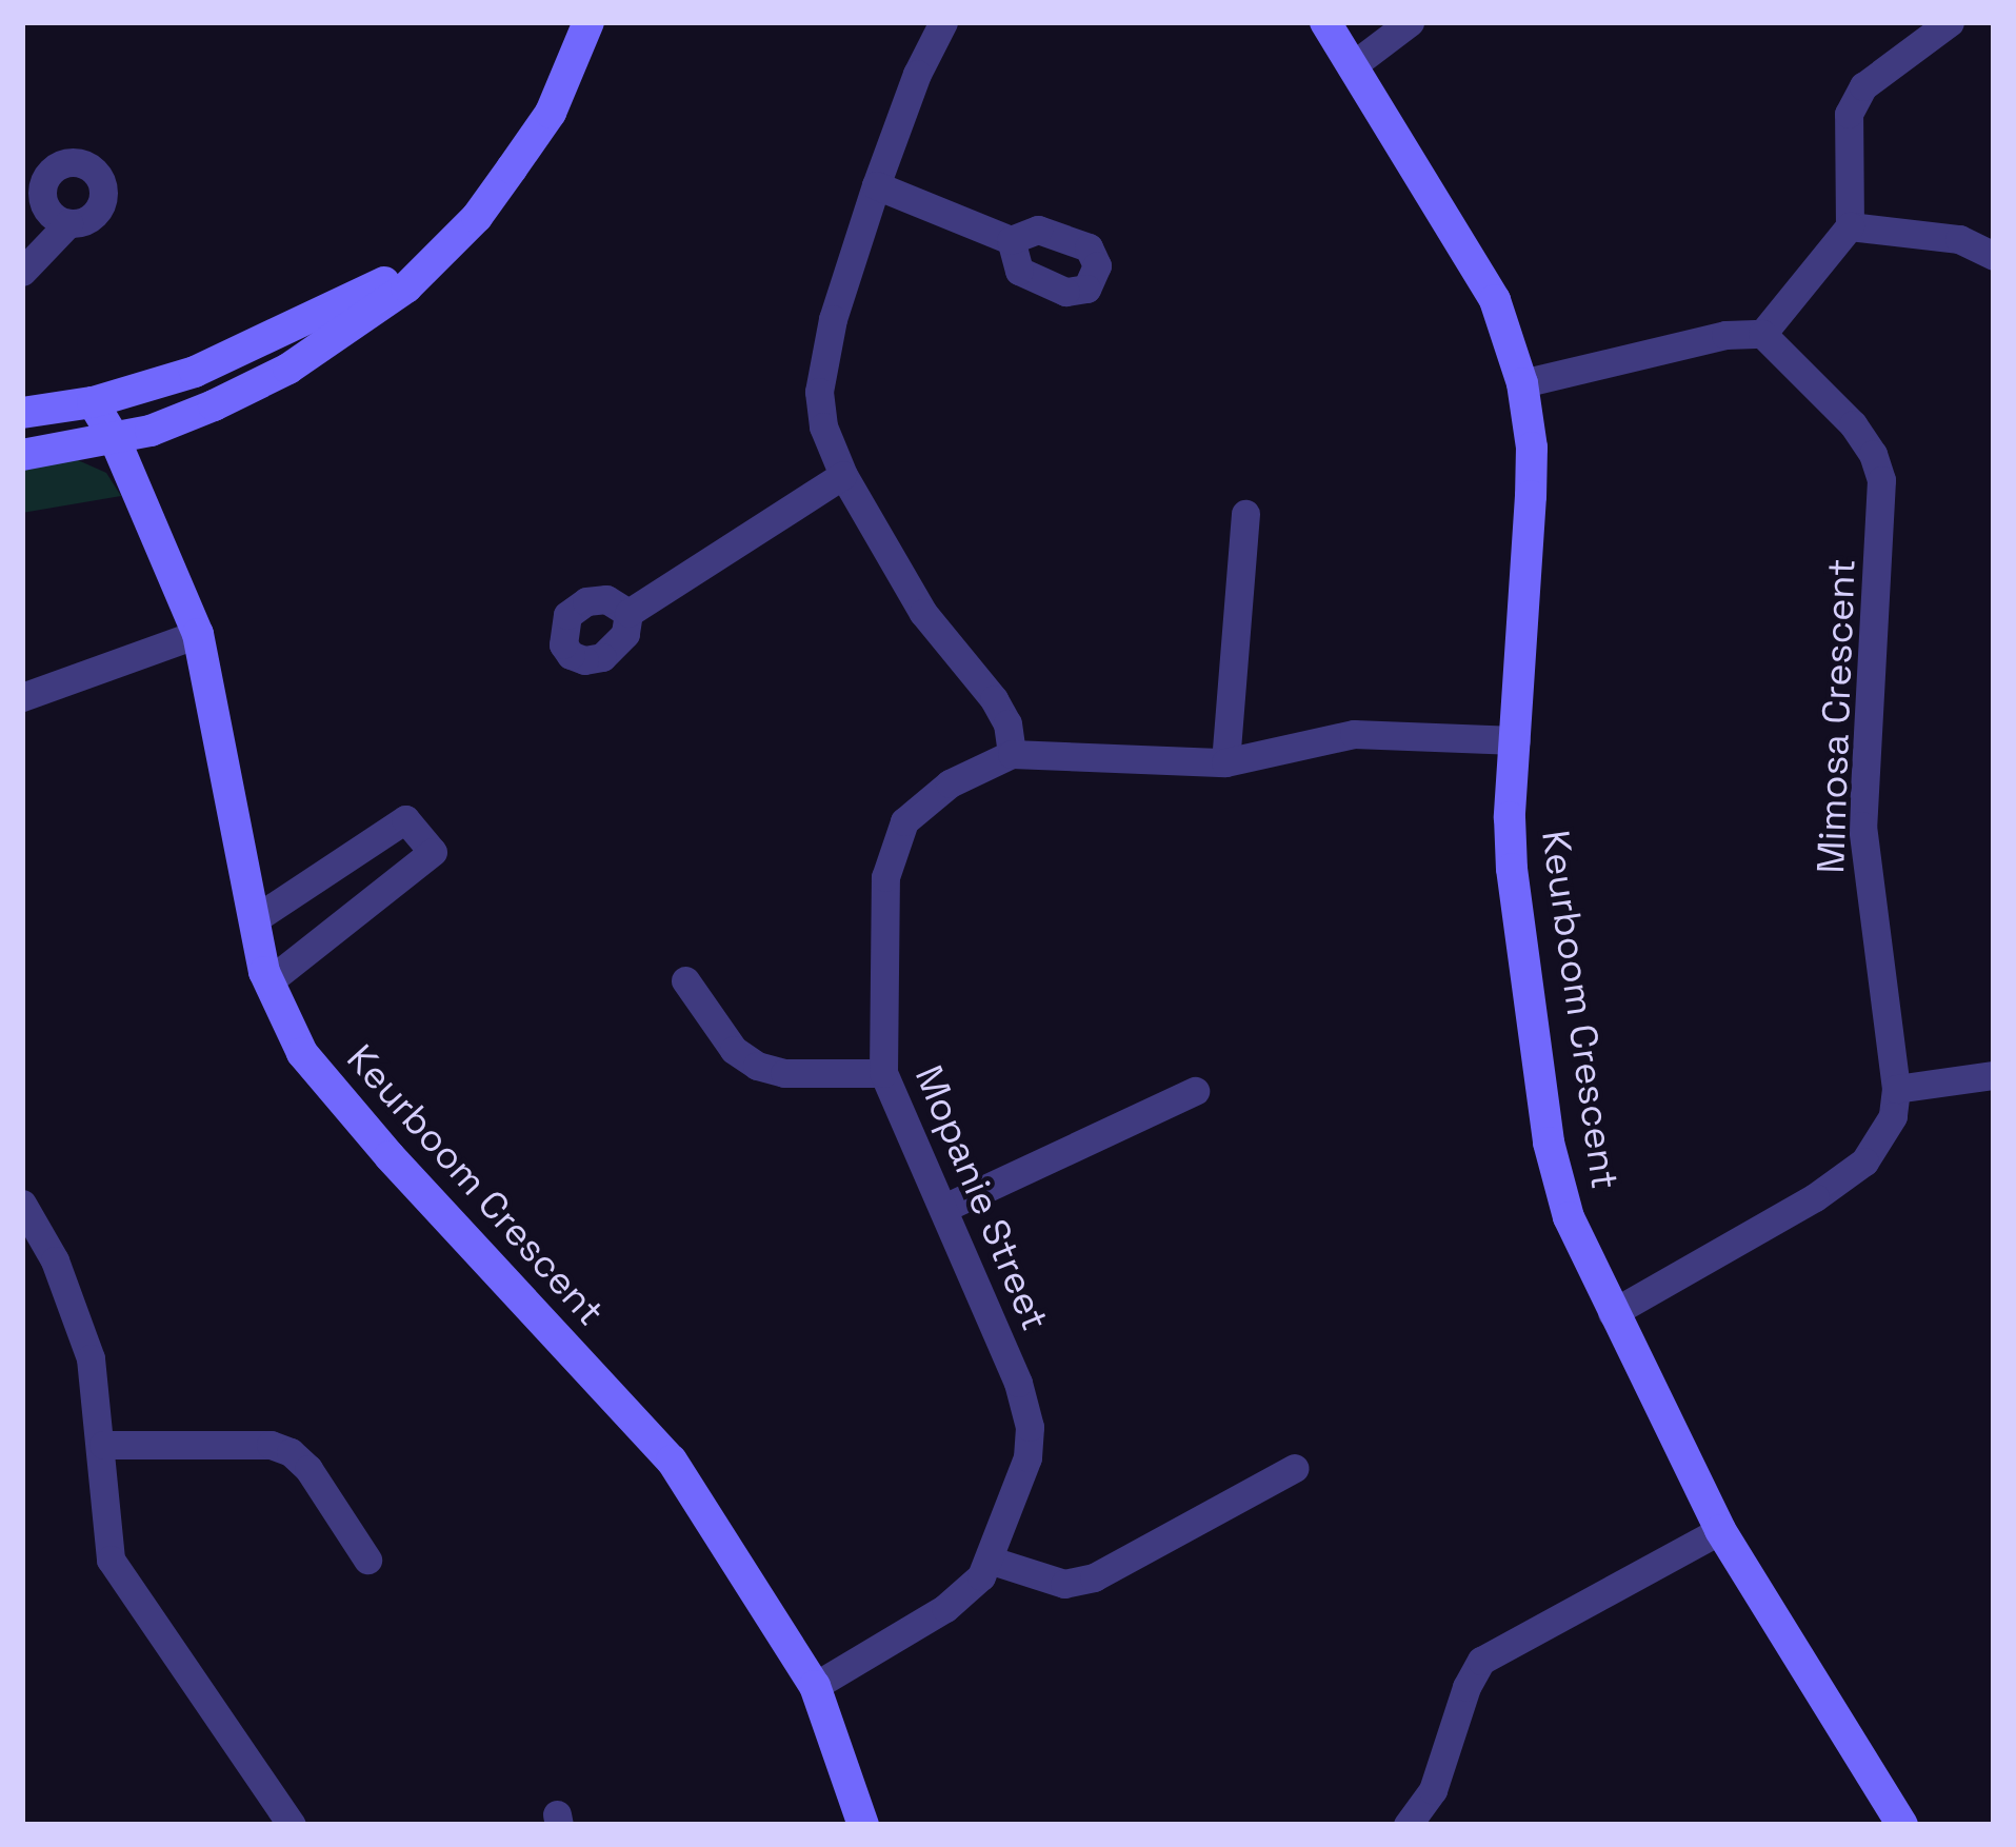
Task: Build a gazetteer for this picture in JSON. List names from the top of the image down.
{
  "streets": {
    "street": ["Mimosa Crescent", "Keurboom Crescent", "Mopanie Street"]
  },
  "crossings": [
    ["Mimosa Crescent", "Keurboom Crescent"],
    ["Keurboom Crescent", "Mopanie Street"]
  ]
}
